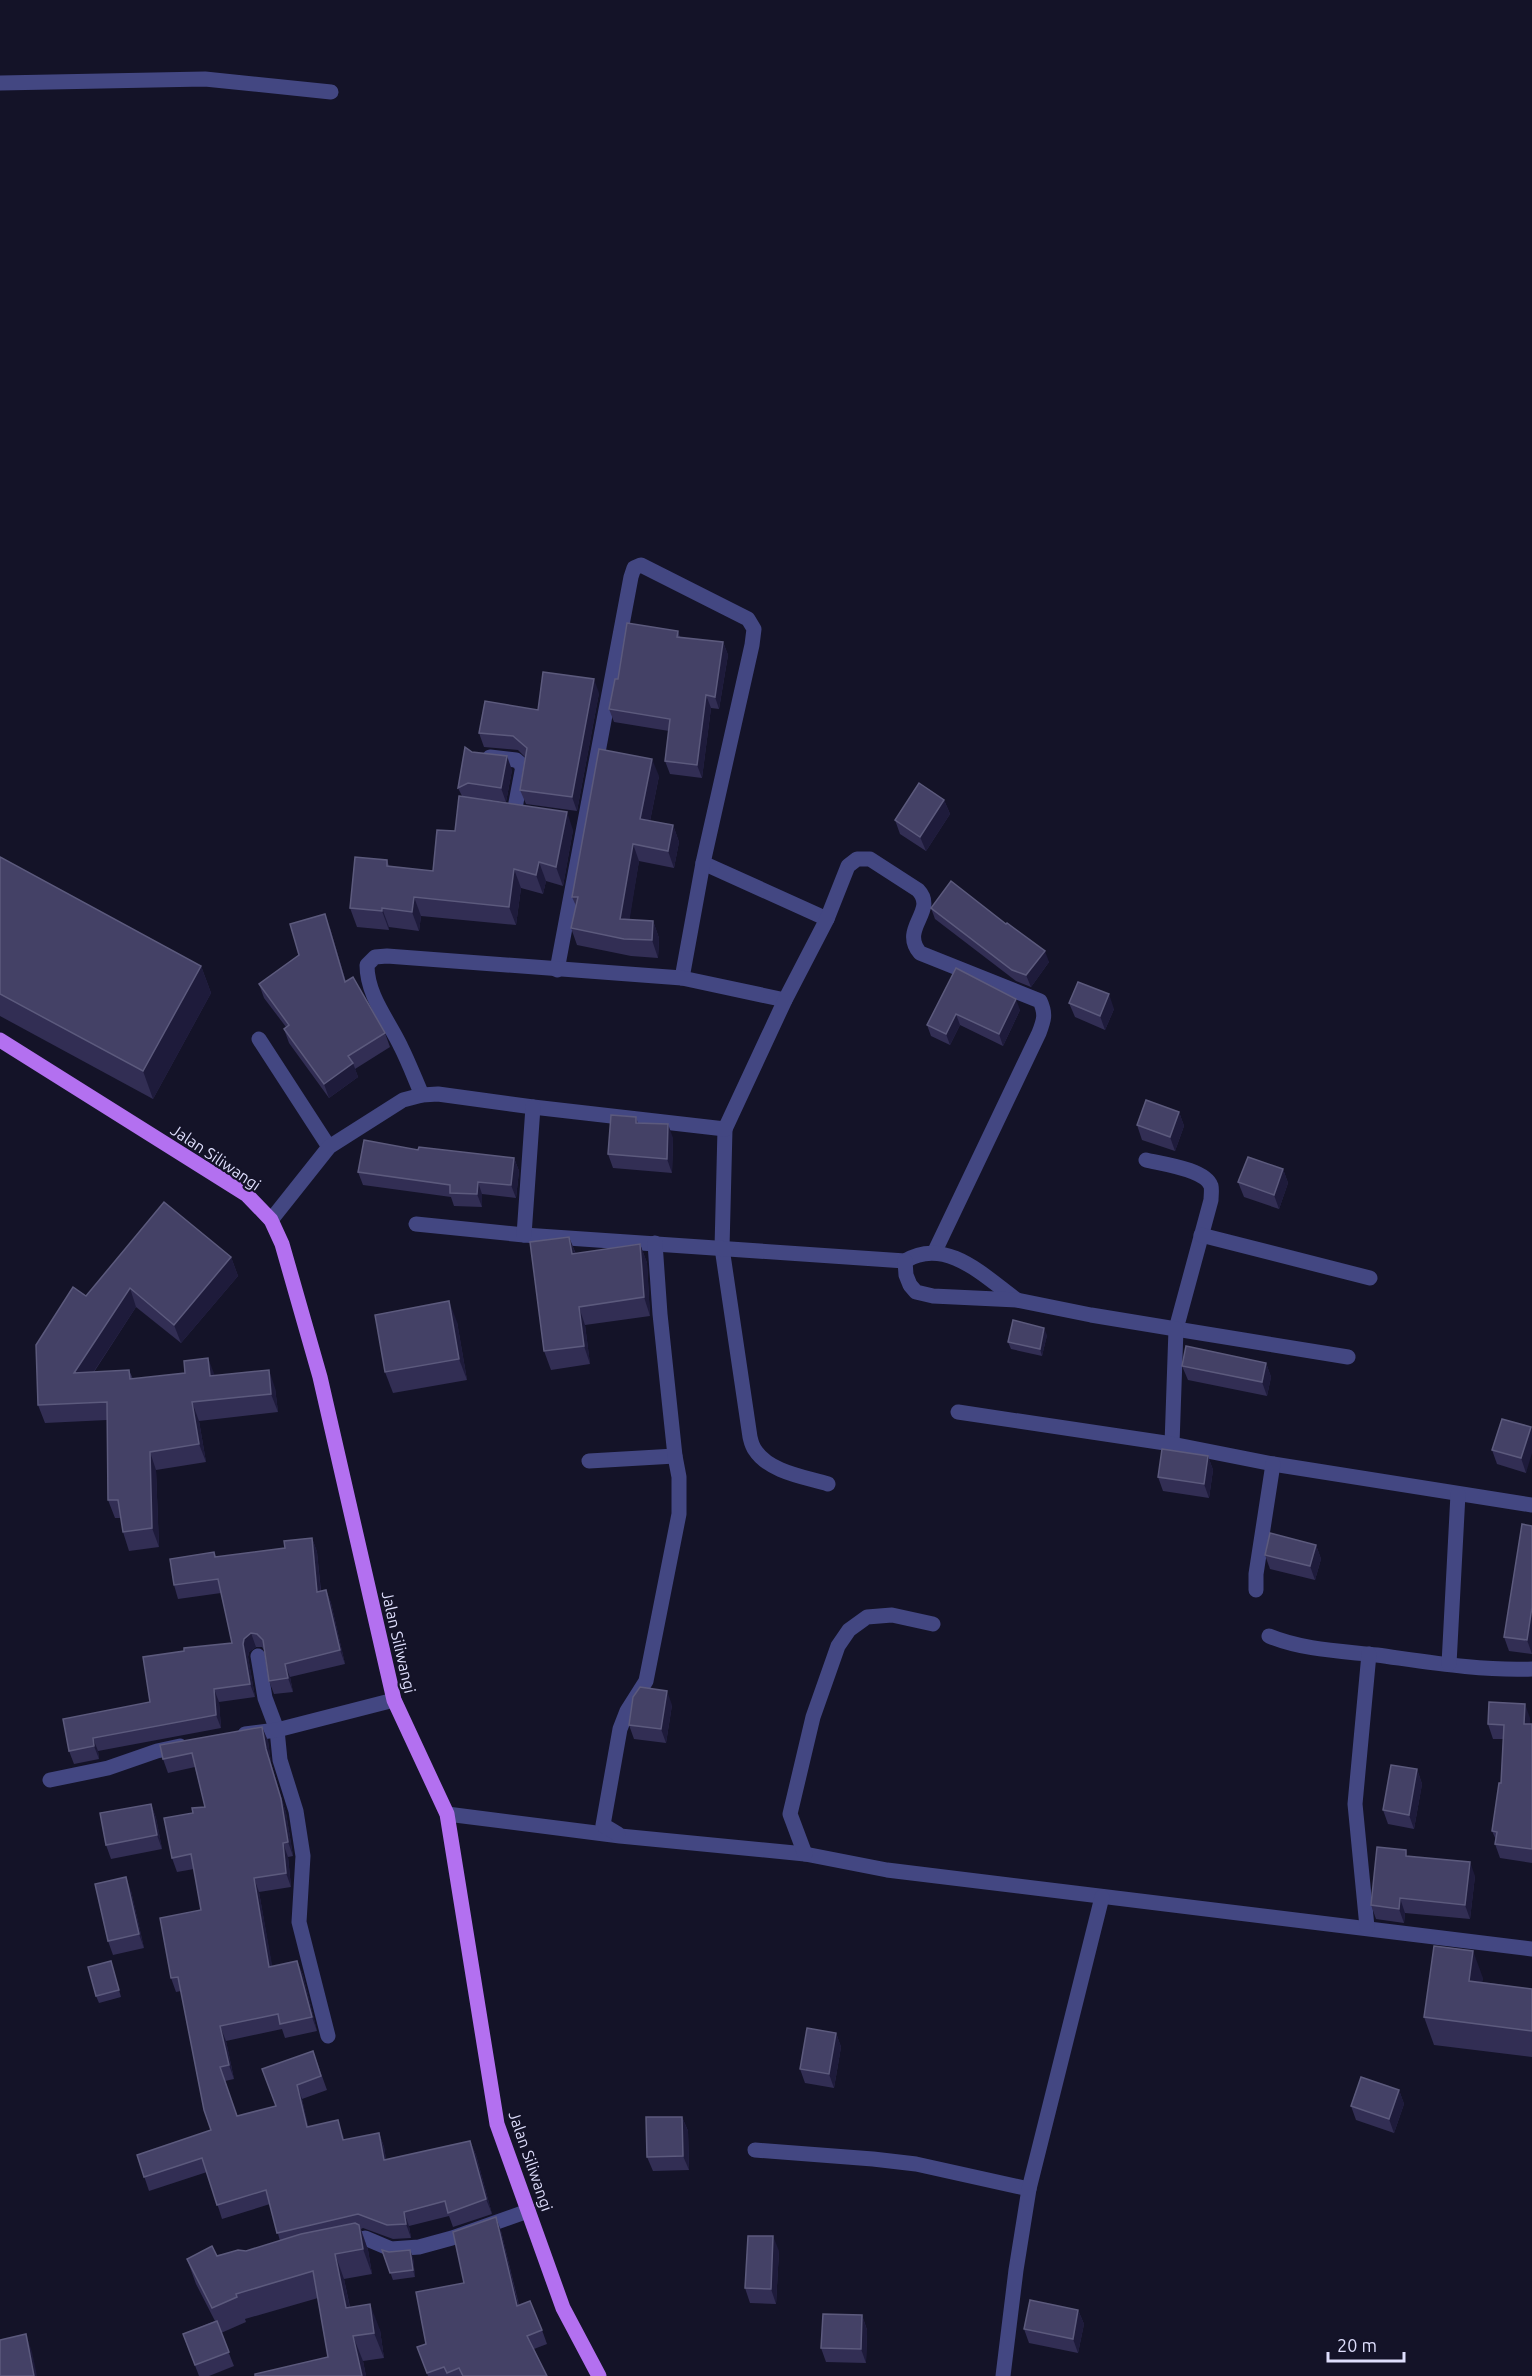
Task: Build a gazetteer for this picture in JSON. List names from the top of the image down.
{
  "streets": {
    "main road": ["Jalan Siliwangi"]
  },
  "scale_bar": "20 m"
}
